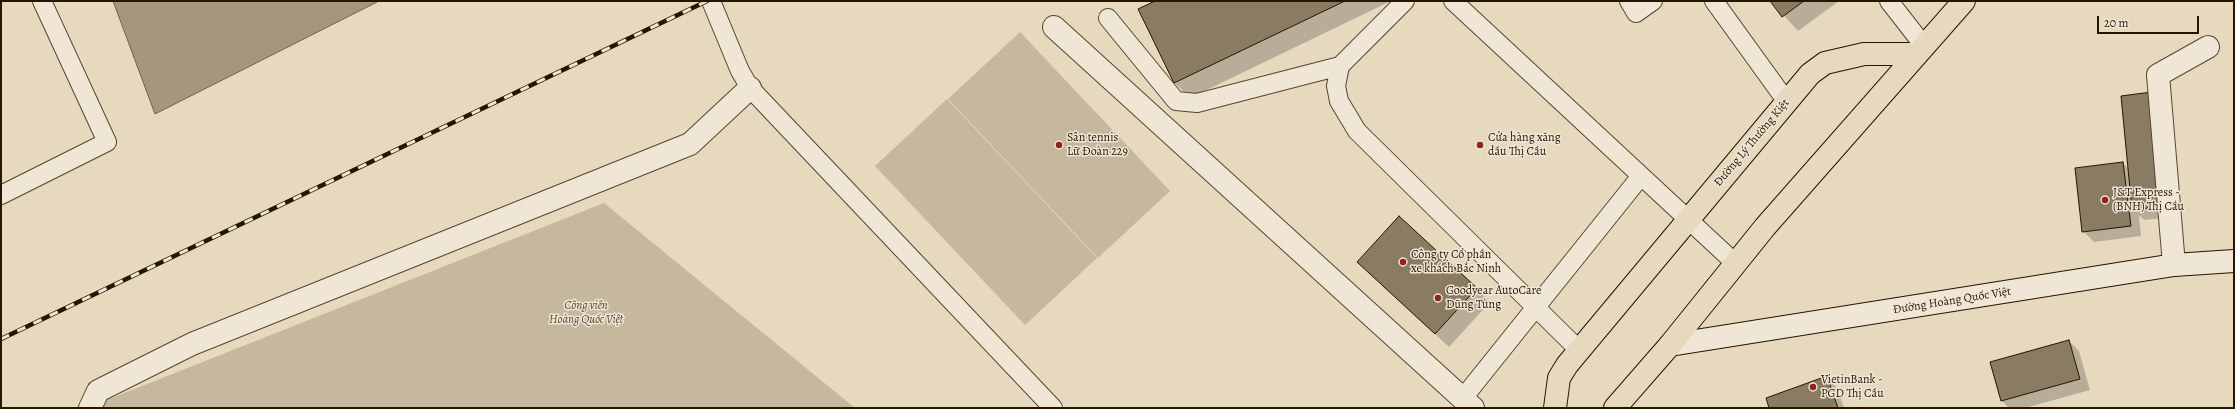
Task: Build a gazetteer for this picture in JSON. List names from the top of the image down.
{
  "streets": {
    "main road": ["Đường Lý Thường Kiệt"],
    "street": ["Đường Hoàng Quốc Việt"]
  },
  "parks": ["Công viên Hoàng Quốc Việt"],
  "places": [
    "Sân tennis Lữ Đoàn 229",
    "Cửa hàng xăng dầu Thị Cầu",
    "J&T Express - (BNH) Thị Cầu",
    "Công ty Cổ phần xe khách Bắc Ninh",
    "Goodyear AutoCare Dũng Tùng",
    "VietinBank - PGD Thị Cầu"
  ],
  "scale_bar": "20 m"
}
